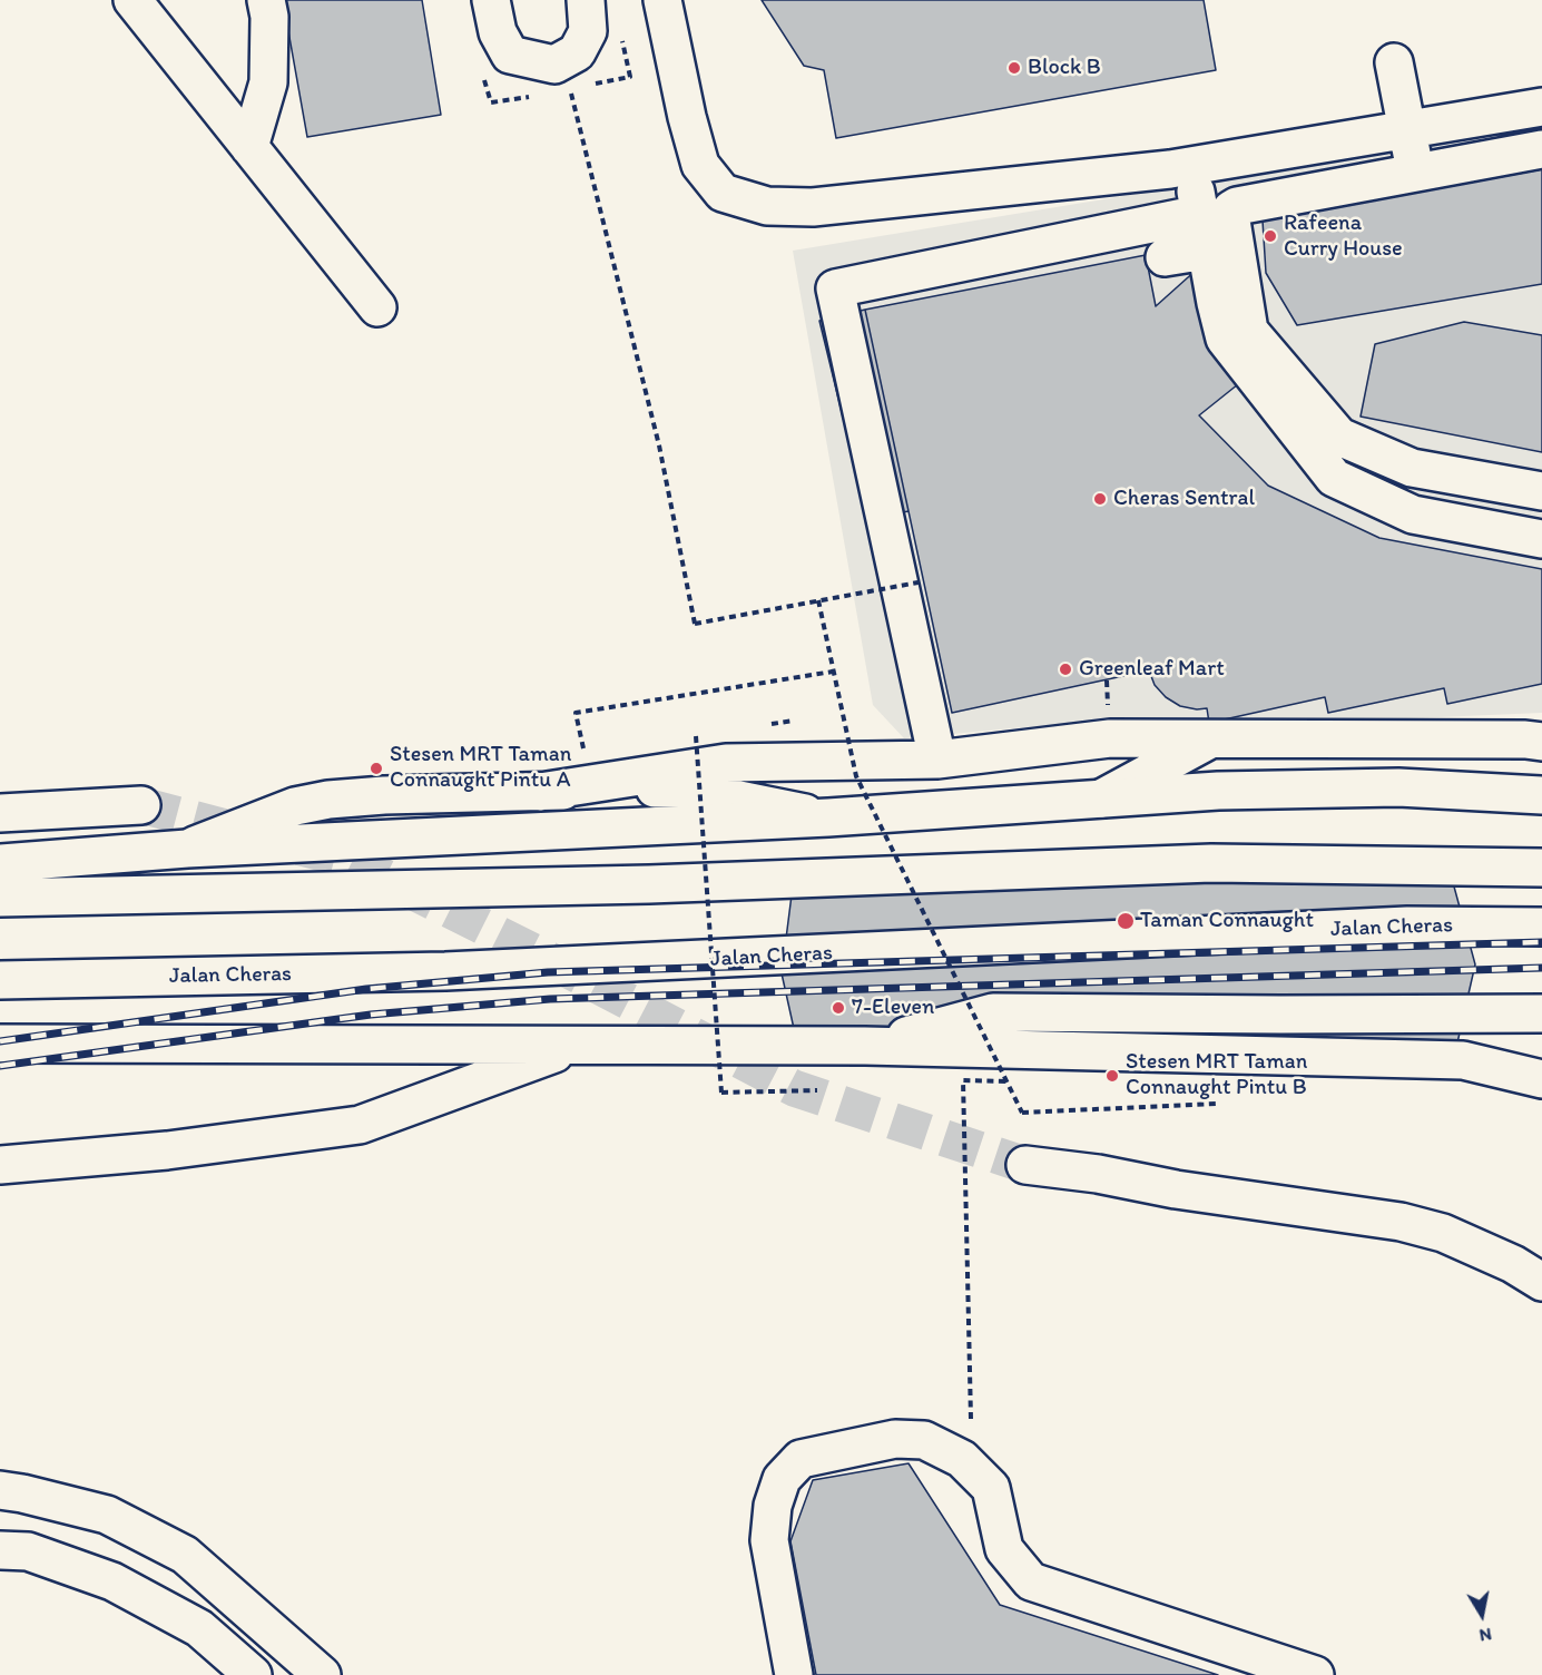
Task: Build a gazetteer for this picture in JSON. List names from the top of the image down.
{
  "streets": {
    "main road": ["Jalan Cheras"]
  },
  "places": [
    "Block B",
    "Rafeena Curry House",
    "Cheras Sentral",
    "Greenleaf Mart",
    "Stesen MRT Taman Connaught Pintu A",
    "Taman Connaught",
    "7-Eleven",
    "Stesen MRT Taman Connaught Pintu B"
  ],
  "north": "bottom"
}
